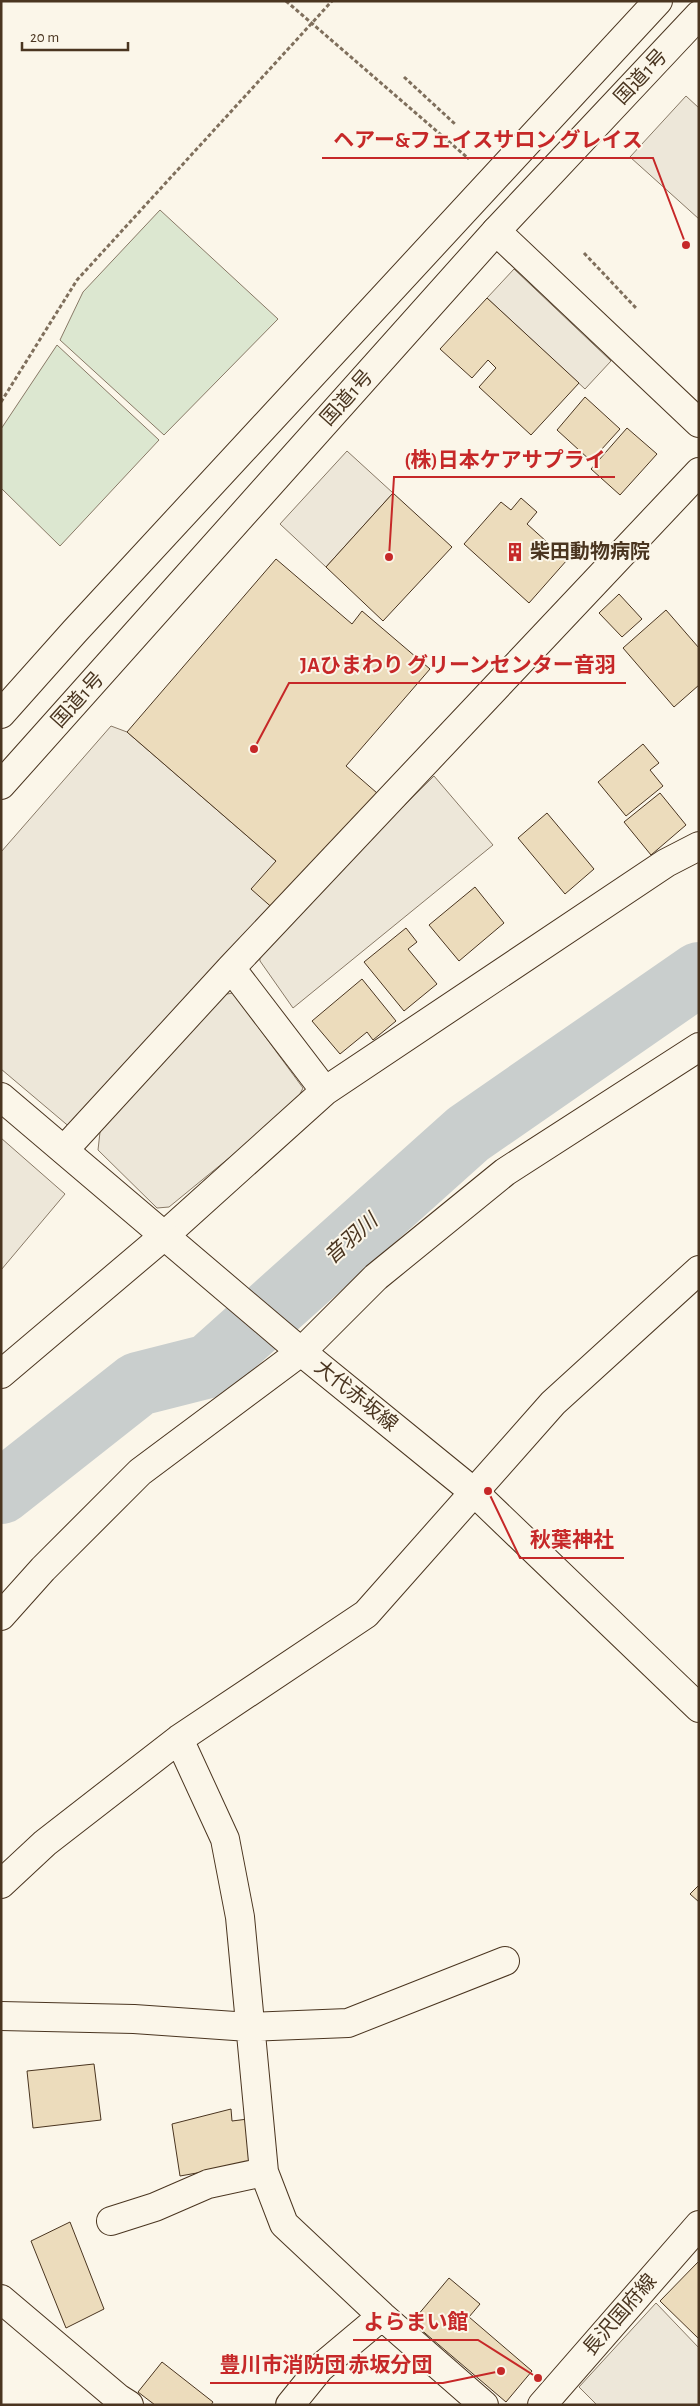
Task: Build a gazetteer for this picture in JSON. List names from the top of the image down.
{
  "streets": {
    "main road": ["国道1号", "大代赤坂線", "長沢国府線"]
  },
  "water": ["音羽川"],
  "places": {
    "other": [
      "ヘアー&フェイスサロン グレイス",
      "(株)日本ケアサプライ",
      "JAひまわり グリーンセンター音羽",
      "秋葉神社",
      "豊川市消防団 赤坂分団",
      "よらまい館"
    ],
    "building": ["柴田動物病院"]
  },
  "scale_bar": "20 m"
}
